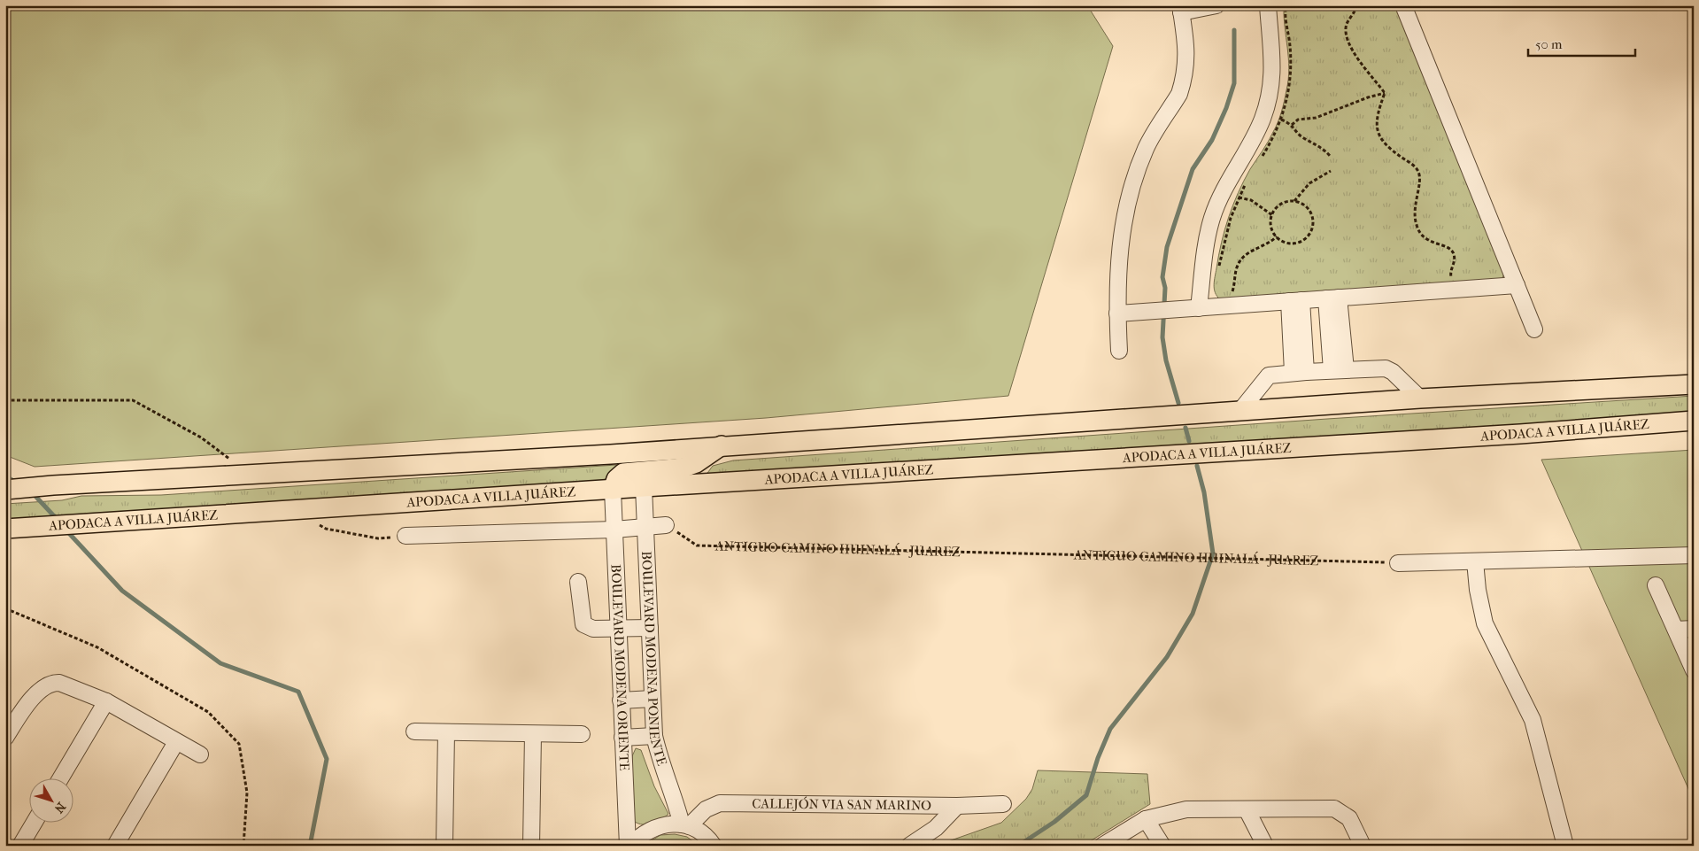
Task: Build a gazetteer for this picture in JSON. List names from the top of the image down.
{
  "streets": {
    "main road": ["APODACA A VILLA JUÁREZ"],
    "street": ["BOULEVARD MODENA PONIENTE", "BOULEVARD MODENA ORIENTE", "CALLEJÓN VIA SAN MARINO"],
    "path": ["ANTIGUO CAMINO HUINALÁ - JUAREZ"]
  },
  "crossings": [
    ["APODACA A VILLA JUÁREZ", "BOULEVARD MODENA PONIENTE"],
    ["APODACA A VILLA JUÁREZ", "BOULEVARD MODENA ORIENTE"],
    ["BOULEVARD MODENA PONIENTE", "CALLEJÓN VIA SAN MARINO"]
  ],
  "scale_bar": "50 m",
  "north": "bottom right"
}
